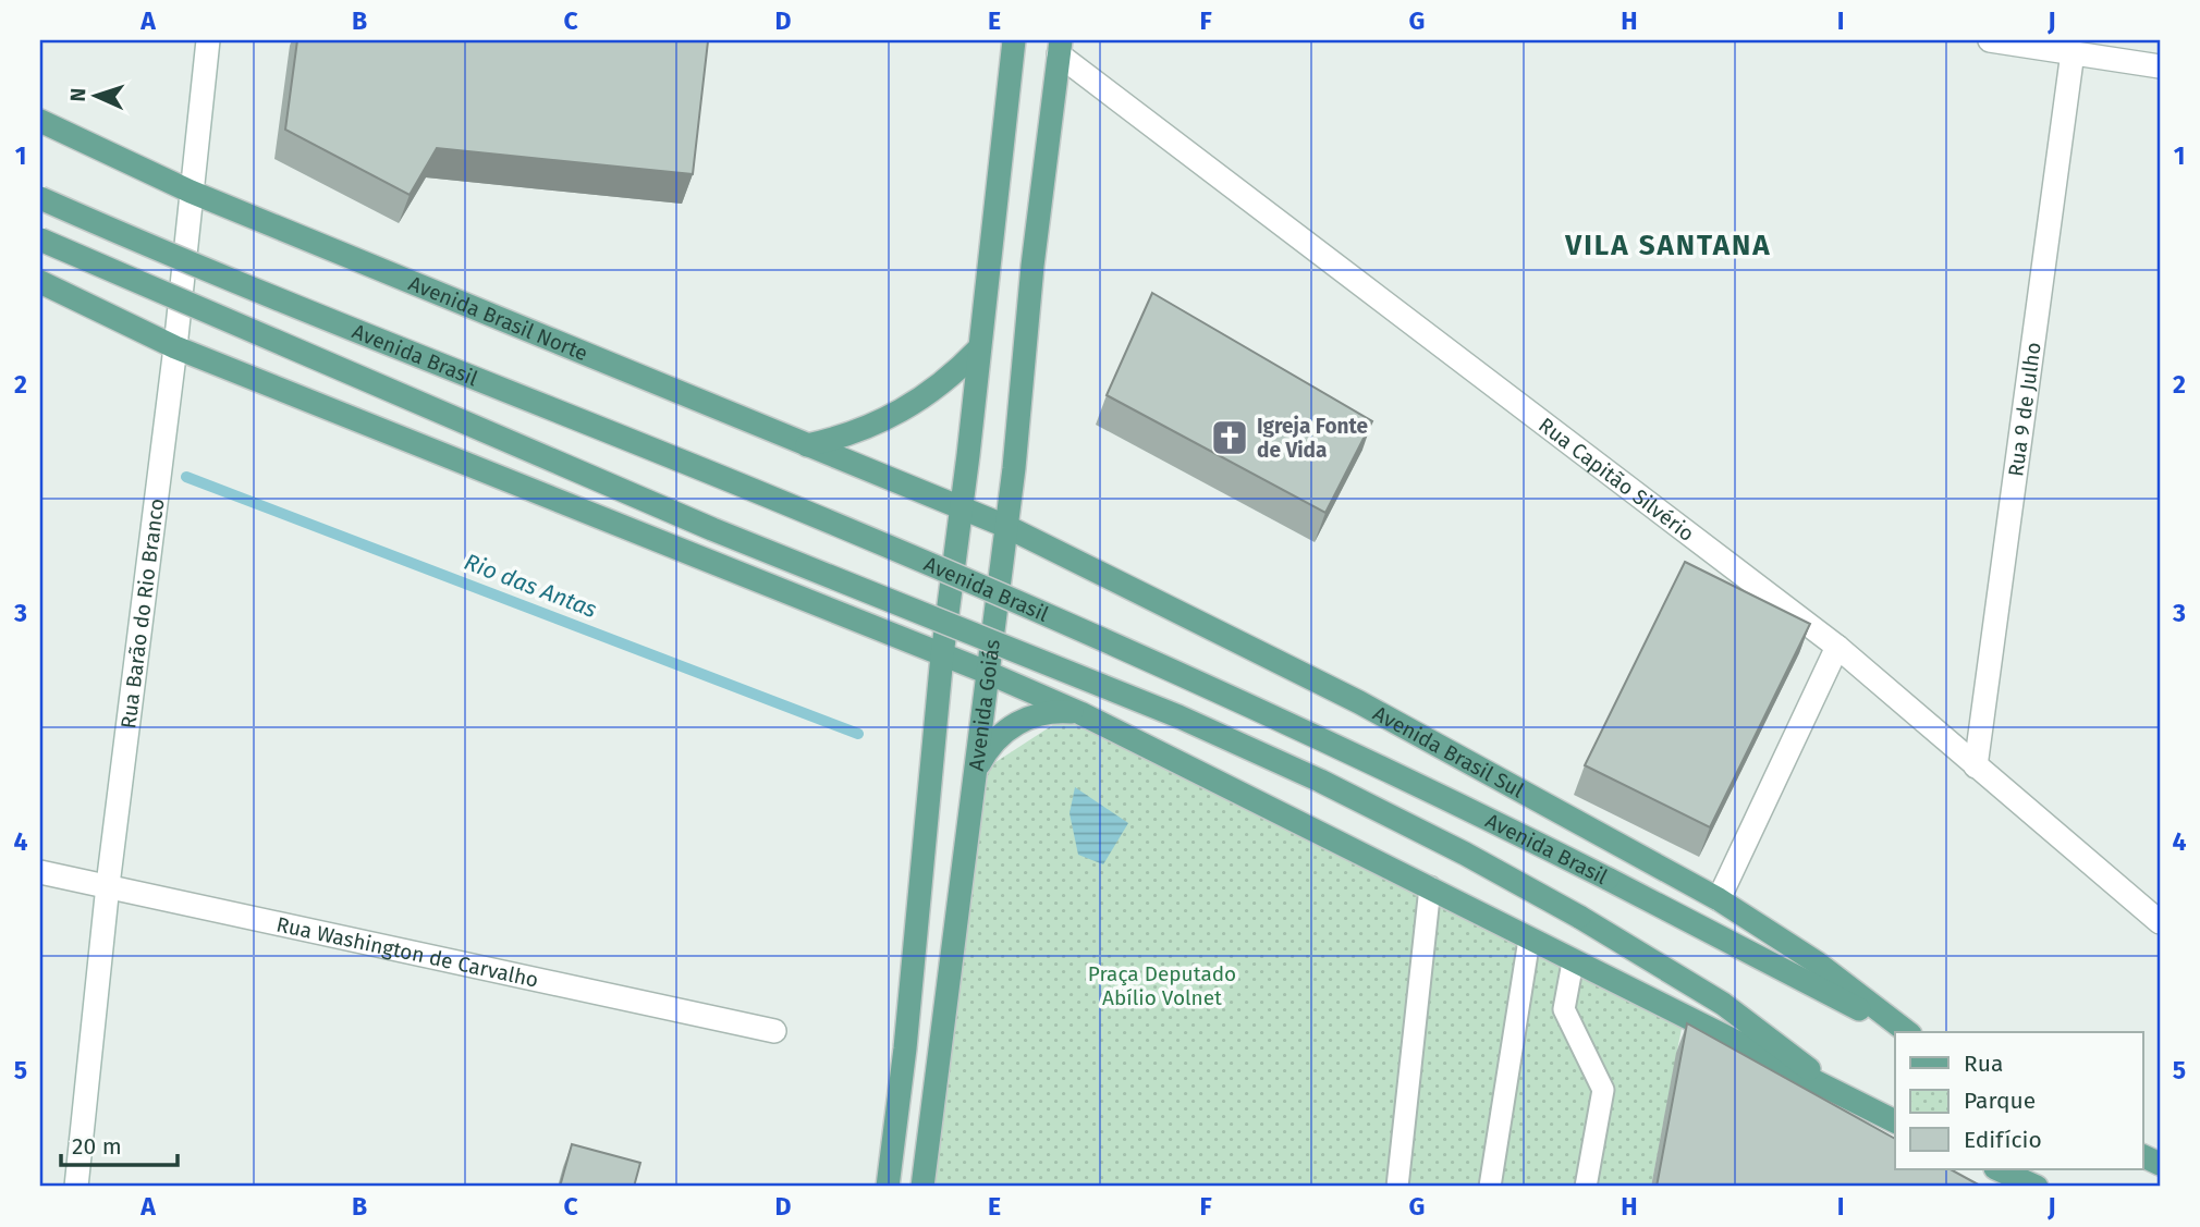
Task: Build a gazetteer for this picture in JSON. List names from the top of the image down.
{
  "streets": {
    "main road": [
      "Avenida Brasil Norte",
      "Avenida Brasil",
      "Avenida Goiás",
      "Avenida Brasil Sul"
    ],
    "street": [
      "Rua 9 de Julho",
      "Rua Capitão Silvério",
      "Rua Barão do Rio Branco",
      "Rua Washington de Carvalho"
    ]
  },
  "crossings": [
    ["Avenida Brasil Norte", "Rua Barão do Rio Branco"],
    ["Avenida Brasil Norte", "Avenida Brasil Sul"],
    ["Rua 9 de Julho", "Rua Capitão Silvério"],
    ["Rua Capitão Silvério", "Avenida Goiás"],
    ["Rua Barão do Rio Branco", "Rua Washington de Carvalho"],
    ["Avenida Goiás", "Avenida Brasil Sul"]
  ],
  "districts": ["VILA SANTANA"],
  "water": ["Rio das Antas"],
  "parks": ["Praça Deputado Abílio Volnet"],
  "places": {
    "church": ["Igreja Fonte de Vida"]
  },
  "legend": ["Rua", "Parque", "Edifício"],
  "scale_bar": "20 m",
  "north": "left",
  "grid": {
    "columns": [
      "A",
      "B",
      "C",
      "D",
      "E",
      "F",
      "G",
      "H",
      "I",
      "J"
    ],
    "rows": [
      "1",
      "2",
      "3",
      "4",
      "5"
    ]
  }
}
